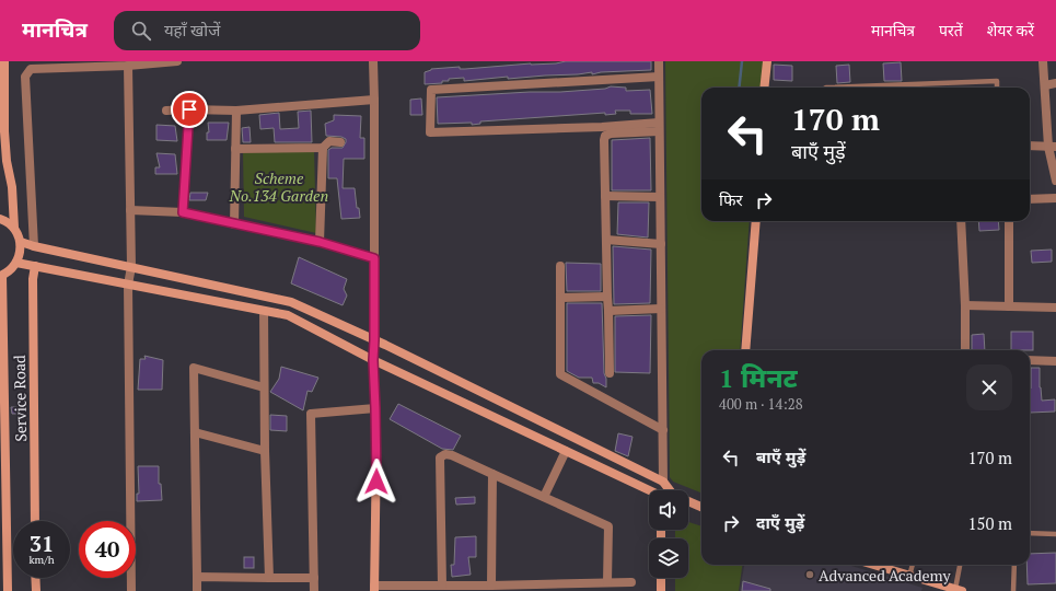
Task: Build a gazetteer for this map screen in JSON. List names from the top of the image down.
{
  "streets": {
    "street": ["Service Road"]
  },
  "parks": ["Scheme No.134 Garden"],
  "places": ["Advanced Academy"],
  "page": {
    "header": "मानचित्र",
    "search": "यहाँ खोजें",
    "nav": ["मानचित्र", "परतें", "शेयर करें"],
    "turn": ["170 m", "बाएँ मुड़ें"],
    "then": "फिर",
    "heading": ["1 मिनट", "400 m · 14:28"],
    "list": [
      {
        "name": "बाएँ मुड़ें",
        "value": "170 m"
      },
      {
        "name": "दाएँ मुड़ें",
        "value": "150 m"
      }
    ],
    "speed": "31 km/h",
    "limit": "40"
  }
}
